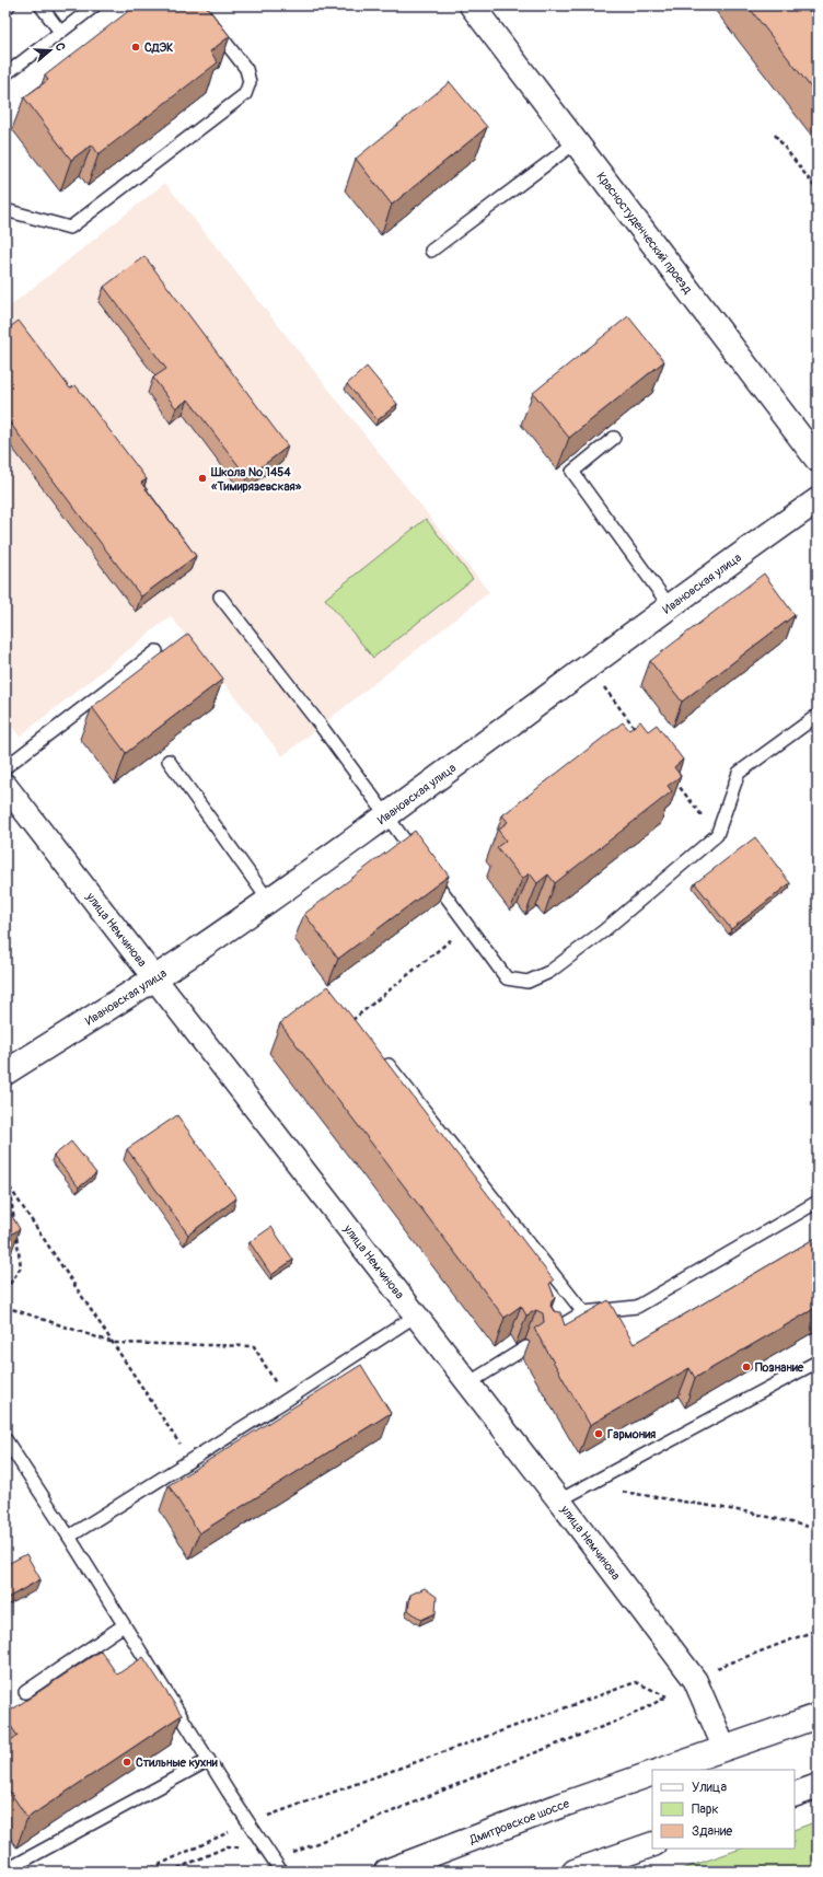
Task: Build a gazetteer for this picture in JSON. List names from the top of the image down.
{
  "streets": {
    "street": [
      "Красностуденческий проезд",
      "Ивановская улица",
      "улица Немчинова",
      "Дмитровское шоссе"
    ]
  },
  "crossings": [
    ["Ивановская улица", "улица Немчинова"]
  ],
  "places": [
    "СДЭК",
    "Школа № 1454 «Тимирязевская»",
    "Познание",
    "Гармония",
    "Стильные кухни"
  ],
  "legend": ["Улица", "Парк", "Здание"],
  "north": "right"
}
